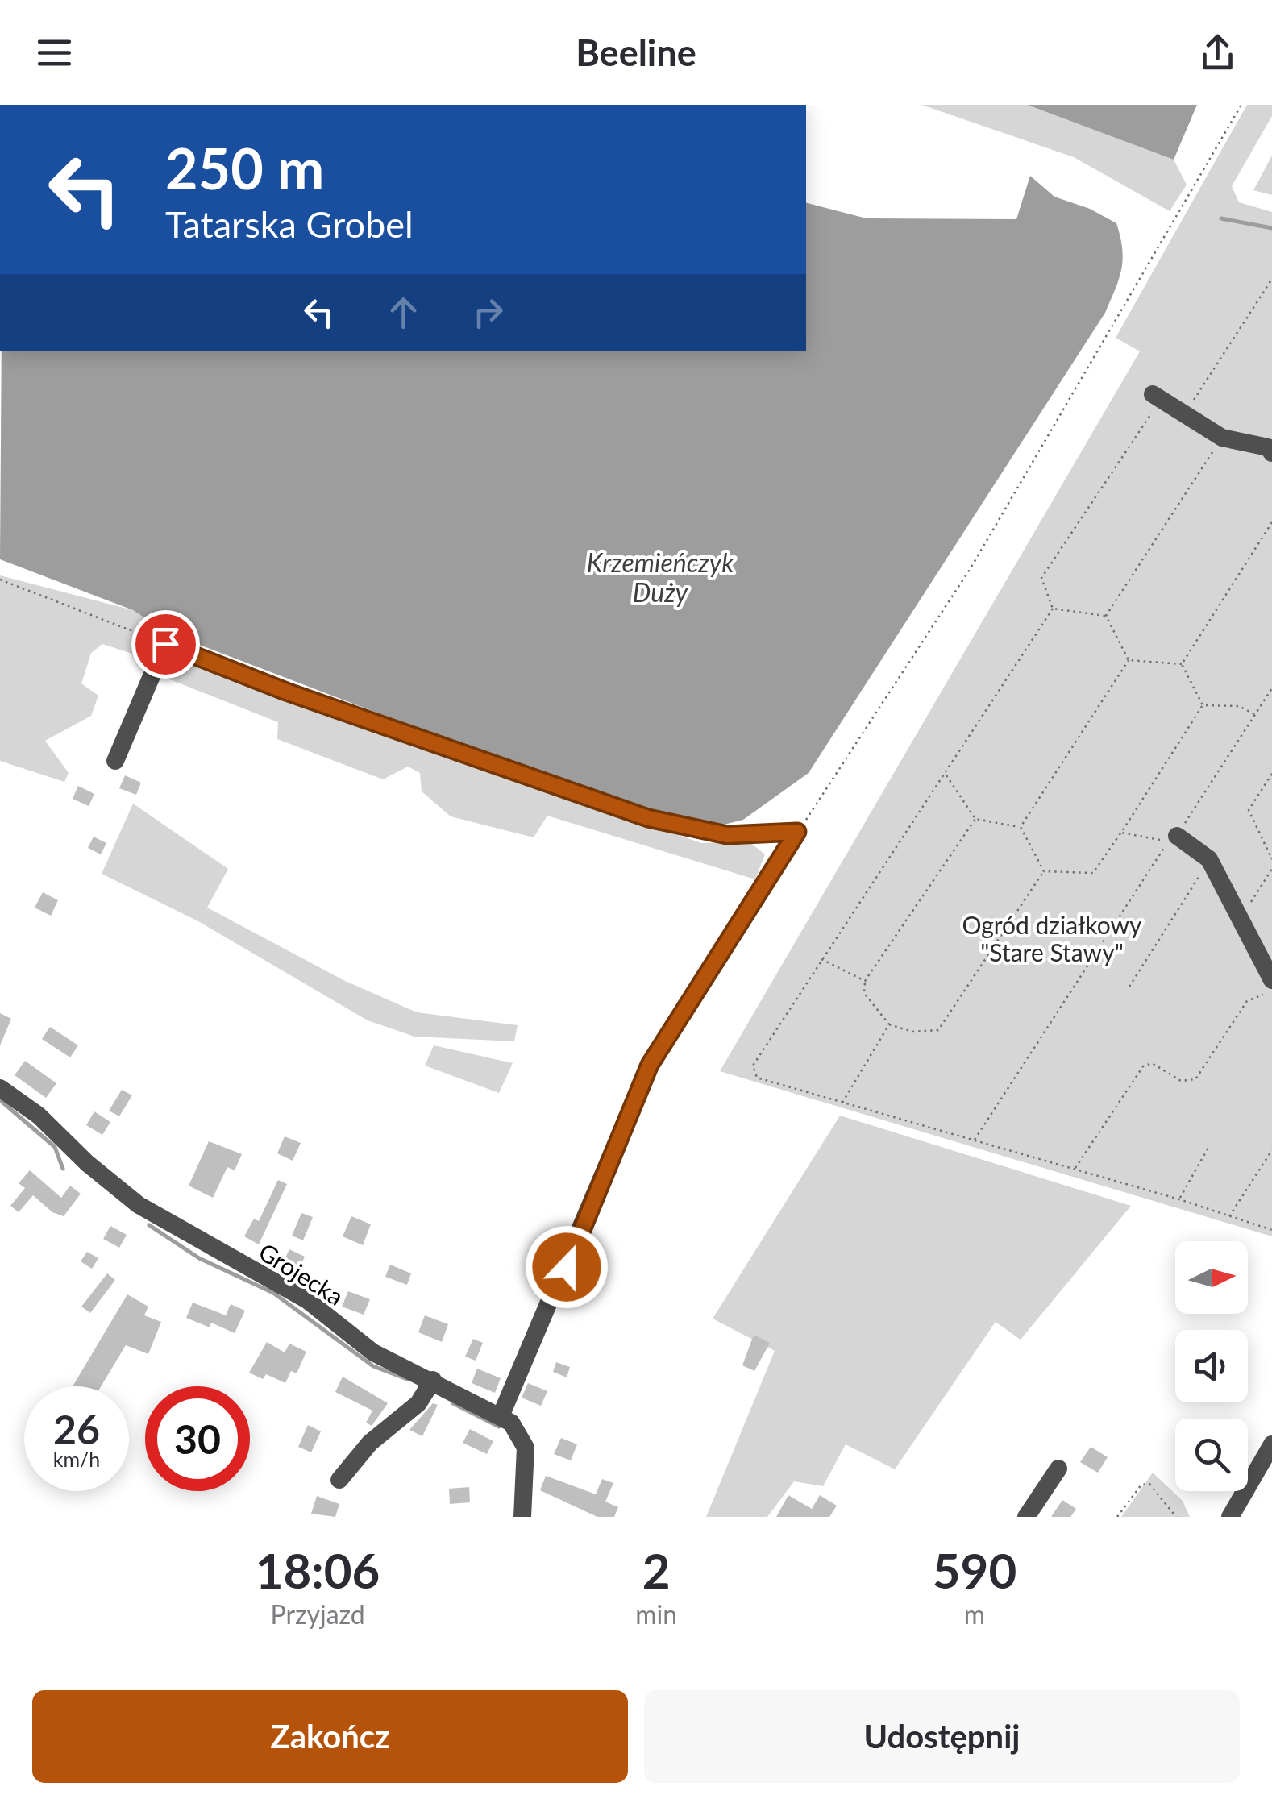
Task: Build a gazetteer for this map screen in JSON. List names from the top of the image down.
{
  "streets": {
    "street": ["Grojecka"]
  },
  "water": ["Krzemieńczyk Duży"],
  "parks": ["Ogród działkowy \"Stare Stawy\""],
  "north": "right",
  "page": {
    "header": "Beeline",
    "turn": ["250 m", "Tatarska Grobel"],
    "speed": "26 km/h",
    "limit": "30",
    "eta": [
      "18:06",
      "Przyjazd",
      "2",
      "min",
      "590",
      "m"
    ],
    "buttons": ["Zakończ", "Udostępnij"]
  }
}
